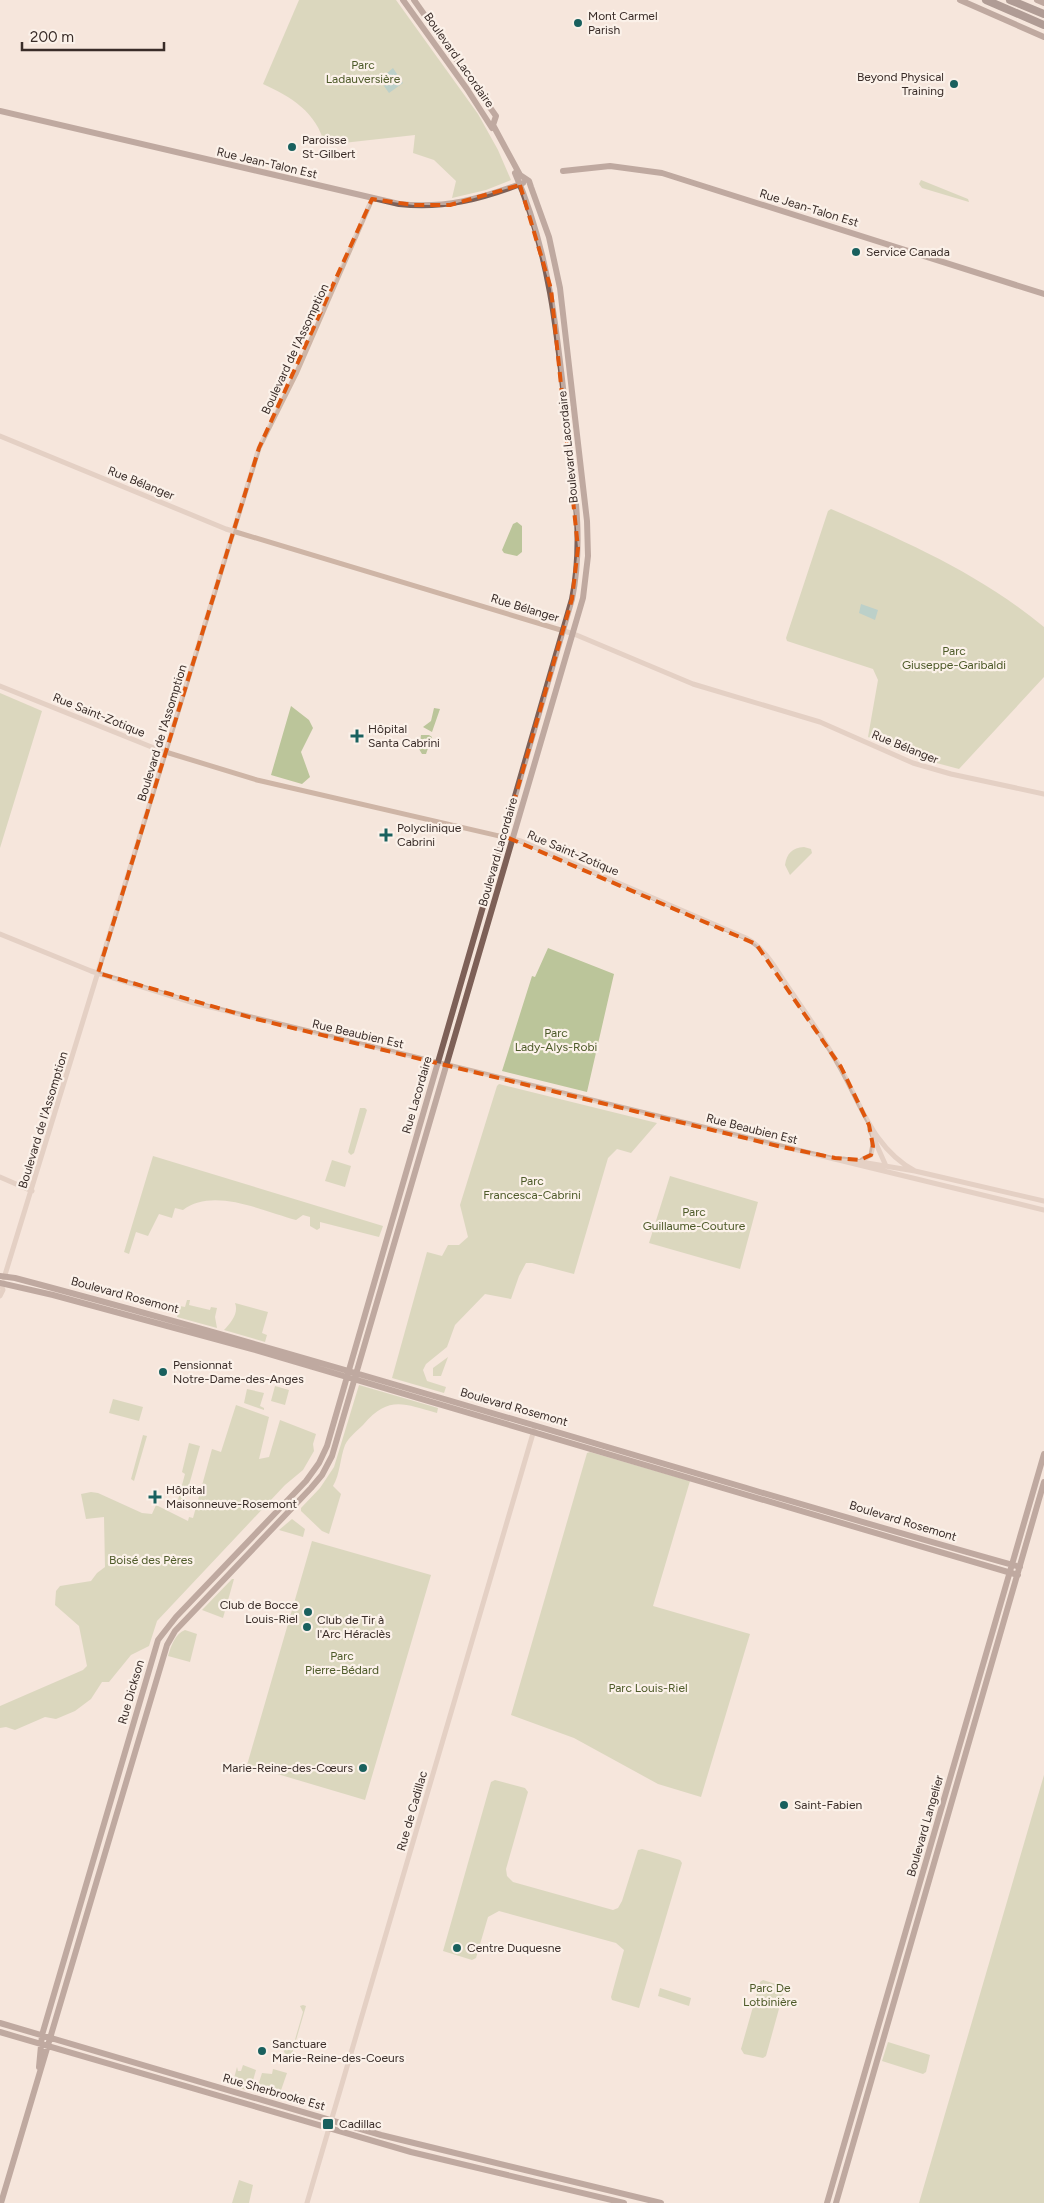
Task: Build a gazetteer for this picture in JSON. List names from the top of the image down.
{
  "streets": {
    "main road": [
      "Boulevard Lacordaire",
      "Rue Jean-Talon Est",
      "Rue Lacordaire",
      "Boulevard Rosemont",
      "Rue Dickson",
      "Boulevard Langelier",
      "Rue Sherbrooke Est"
    ],
    "street": [
      "Boulevard de l'Assomption",
      "Rue Bélanger",
      "Rue Saint-Zotique",
      "Rue Beaubien Est",
      "Rue de Cadillac"
    ]
  },
  "crossings": [
    ["Boulevard Lacordaire", "Rue Jean-Talon Est"],
    ["Boulevard Lacordaire", "Rue Bélanger"],
    ["Boulevard Lacordaire", "Rue Saint-Zotique"],
    ["Boulevard Lacordaire", "Rue Lacordaire"],
    ["Rue Jean-Talon Est", "Boulevard de l'Assomption"],
    ["Boulevard de l'Assomption", "Rue Bélanger"],
    ["Boulevard de l'Assomption", "Rue Saint-Zotique"],
    ["Boulevard de l'Assomption", "Rue Beaubien Est"],
    ["Boulevard de l'Assomption", "Boulevard Rosemont"],
    ["Rue Saint-Zotique", "Rue Beaubien Est"],
    ["Rue Beaubien Est", "Rue Lacordaire"],
    ["Rue Lacordaire", "Boulevard Rosemont"],
    ["Rue Lacordaire", "Rue Dickson"],
    ["Boulevard Rosemont", "Rue Dickson"],
    ["Boulevard Rosemont", "Rue de Cadillac"],
    ["Boulevard Rosemont", "Boulevard Langelier"],
    ["Rue Dickson", "Rue Sherbrooke Est"],
    ["Rue de Cadillac", "Rue Sherbrooke Est"]
  ],
  "parks": [
    "Parc Ladauversière",
    "Parc Giuseppe-Garibaldi",
    "Parc Lady-Alys-Robi",
    "Parc Francesca-Cabrini",
    "Parc Guillaume-Couture",
    "Boisé des Pères",
    "Parc Pierre-Bédard",
    "Parc Louis-Riel",
    "Parc De Lotbinière"
  ],
  "places": {
    "other": [
      "Mont Carmel Parish",
      "Beyond Physical Training",
      "Paroisse St-Gilbert",
      "Service Canada",
      "Pensionnat Notre-Dame-des-Anges",
      "Club de Bocce Louis-Riel",
      "Club de Tir à l'Arc Héraclès",
      "Marie-Reine-des-Cœurs",
      "Saint-Fabien",
      "Centre Duquesne",
      "Sanctuare Marie-Reine-des-Coeurs"
    ],
    "health": ["Hôpital Santa Cabrini", "Polyclinique Cabrini", "Hôpital Maisonneuve-Rosemont"],
    "transit": ["Cadillac"]
  },
  "scale_bar": "200 m"
}
